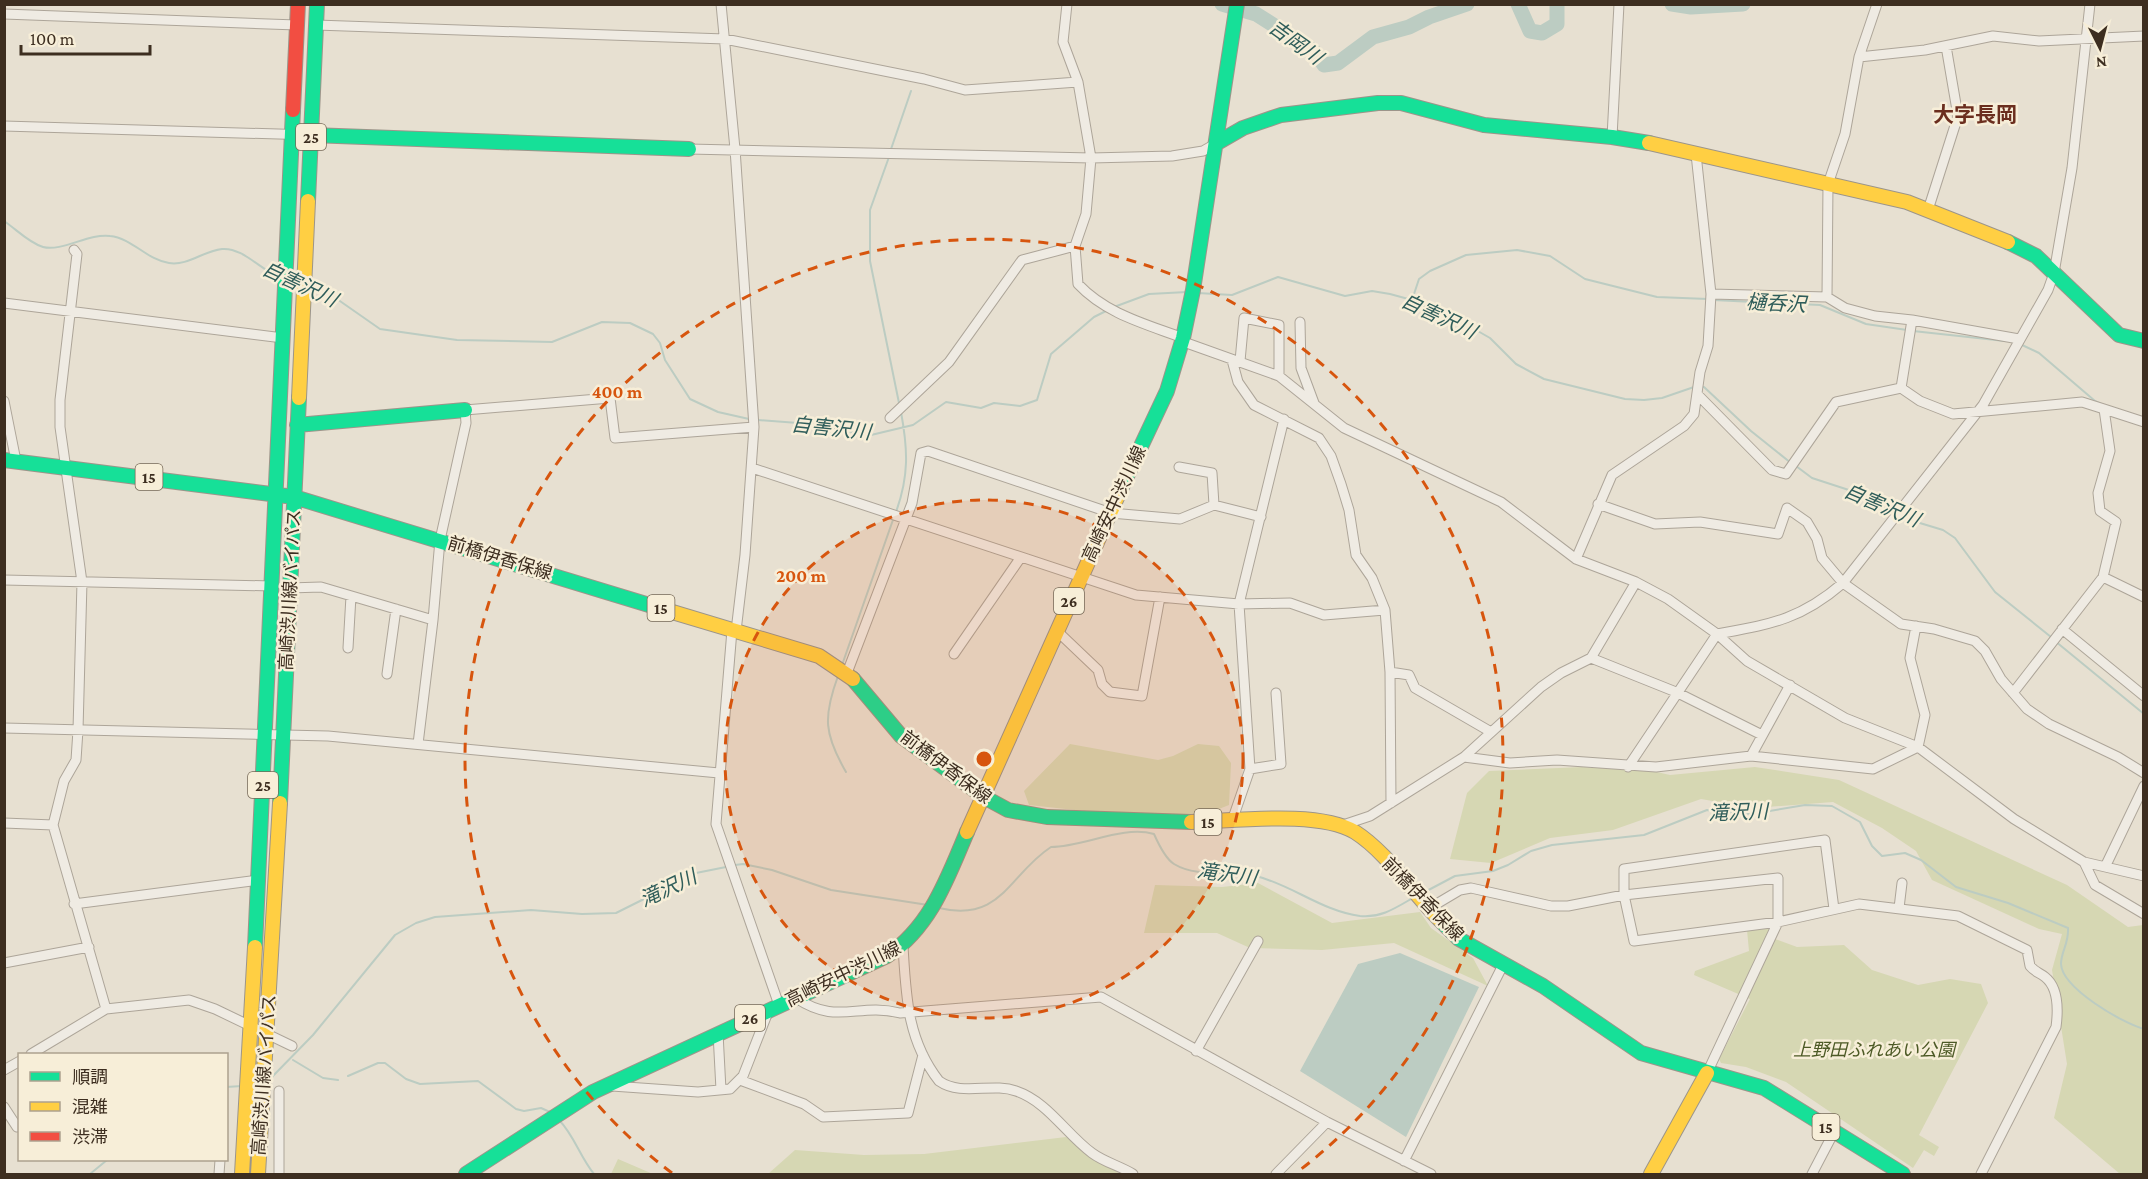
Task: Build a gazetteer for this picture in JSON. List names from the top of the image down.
{
  "streets": {
    "main road": [
      "25",
      "15",
      "高崎安中渋川線",
      "前橋伊香保線",
      "高崎渋川線バイパス",
      "26"
    ]
  },
  "crossings": [
    ["高崎安中渋川線", "前橋伊香保線"],
    ["前橋伊香保線", "高崎渋川線バイパス"]
  ],
  "districts": ["大字長岡"],
  "water": [
    "吉岡川",
    "自害沢川",
    "樋呑沢",
    "滝沢川"
  ],
  "parks": ["上野田ふれあい公園"],
  "legend": ["順調", "混雑", "渋滞"],
  "scale_bar": "100 m",
  "north": "bottom",
  "rings": ["400 m", "200 m"]
}
